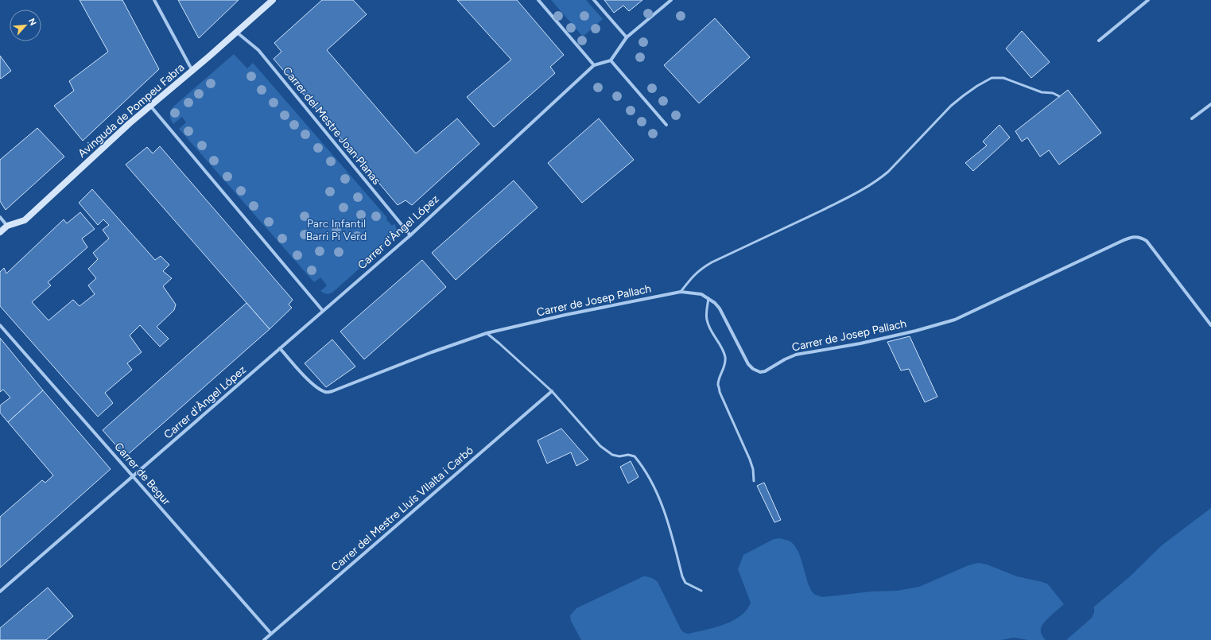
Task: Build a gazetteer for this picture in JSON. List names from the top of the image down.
{
  "streets": {
    "street": [
      "Avinguda de Pompeu Fabra",
      "Carrer del Mestre Joan Planas",
      "Carrer d'Àngel López",
      "Carrer de Josep Pallach",
      "Carrer de Begur",
      "Carrer del Mestre Lluís VIlalta i Carbó"
    ]
  },
  "crossings": [
    ["Avinguda de Pompeu Fabra", "Carrer del Mestre Joan Planas"],
    ["Carrer del Mestre Joan Planas", "Carrer d'Àngel López"],
    ["Carrer d'Àngel López", "Carrer de Josep Pallach"],
    ["Carrer d'Àngel López", "Carrer de Begur"],
    ["Carrer de Begur", "Carrer del Mestre Lluís VIlalta i Carbó"]
  ],
  "parks": ["Parc Infantil Barri Pi Verd"],
  "north": "top right"
}
